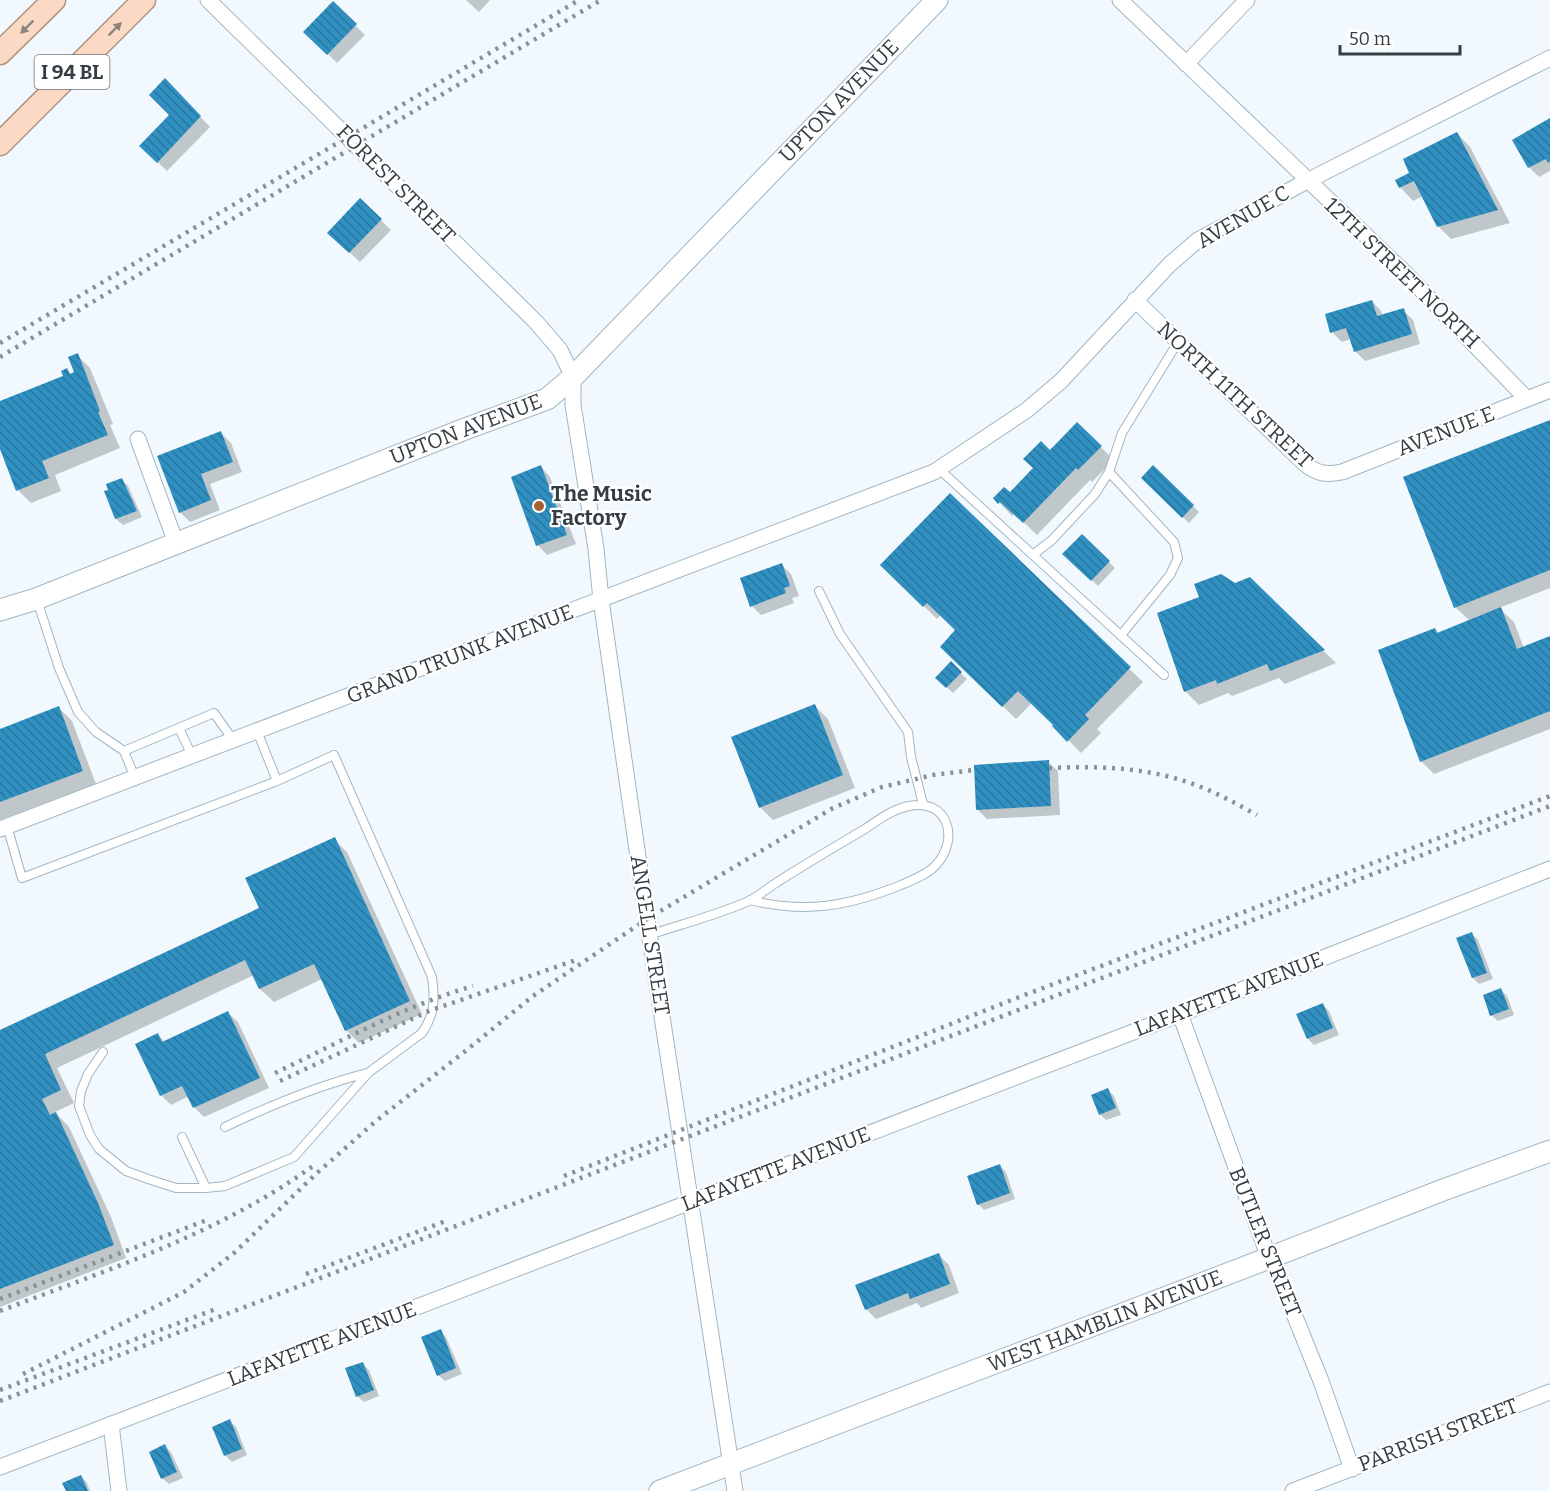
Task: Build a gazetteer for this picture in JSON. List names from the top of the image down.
{
  "streets": {
    "main road": ["I 94 BL"],
    "street": [
      "UPTON AVENUE",
      "FOREST STREET",
      "AVENUE C",
      "12TH STREET NORTH",
      "NORTH 11TH STREET",
      "AVENUE E",
      "GRAND TRUNK AVENUE",
      "ANGELL STREET",
      "LAFAYETTE AVENUE",
      "BUTLER STREET",
      "WEST HAMBLIN AVENUE",
      "PARRISH STREET"
    ]
  },
  "crossings": [
    ["UPTON AVENUE", "FOREST STREET"],
    ["UPTON AVENUE", "ANGELL STREET"],
    ["FOREST STREET", "ANGELL STREET"],
    ["AVENUE C", "12TH STREET NORTH"],
    ["AVENUE C", "NORTH 11TH STREET"],
    ["AVENUE C", "GRAND TRUNK AVENUE"],
    ["12TH STREET NORTH", "AVENUE E"],
    ["NORTH 11TH STREET", "AVENUE E"],
    ["GRAND TRUNK AVENUE", "ANGELL STREET"],
    ["ANGELL STREET", "LAFAYETTE AVENUE"],
    ["ANGELL STREET", "WEST HAMBLIN AVENUE"],
    ["LAFAYETTE AVENUE", "BUTLER STREET"],
    ["BUTLER STREET", "WEST HAMBLIN AVENUE"],
    ["BUTLER STREET", "PARRISH STREET"]
  ],
  "places": ["The Music Factory"],
  "scale_bar": "50 m"
}
